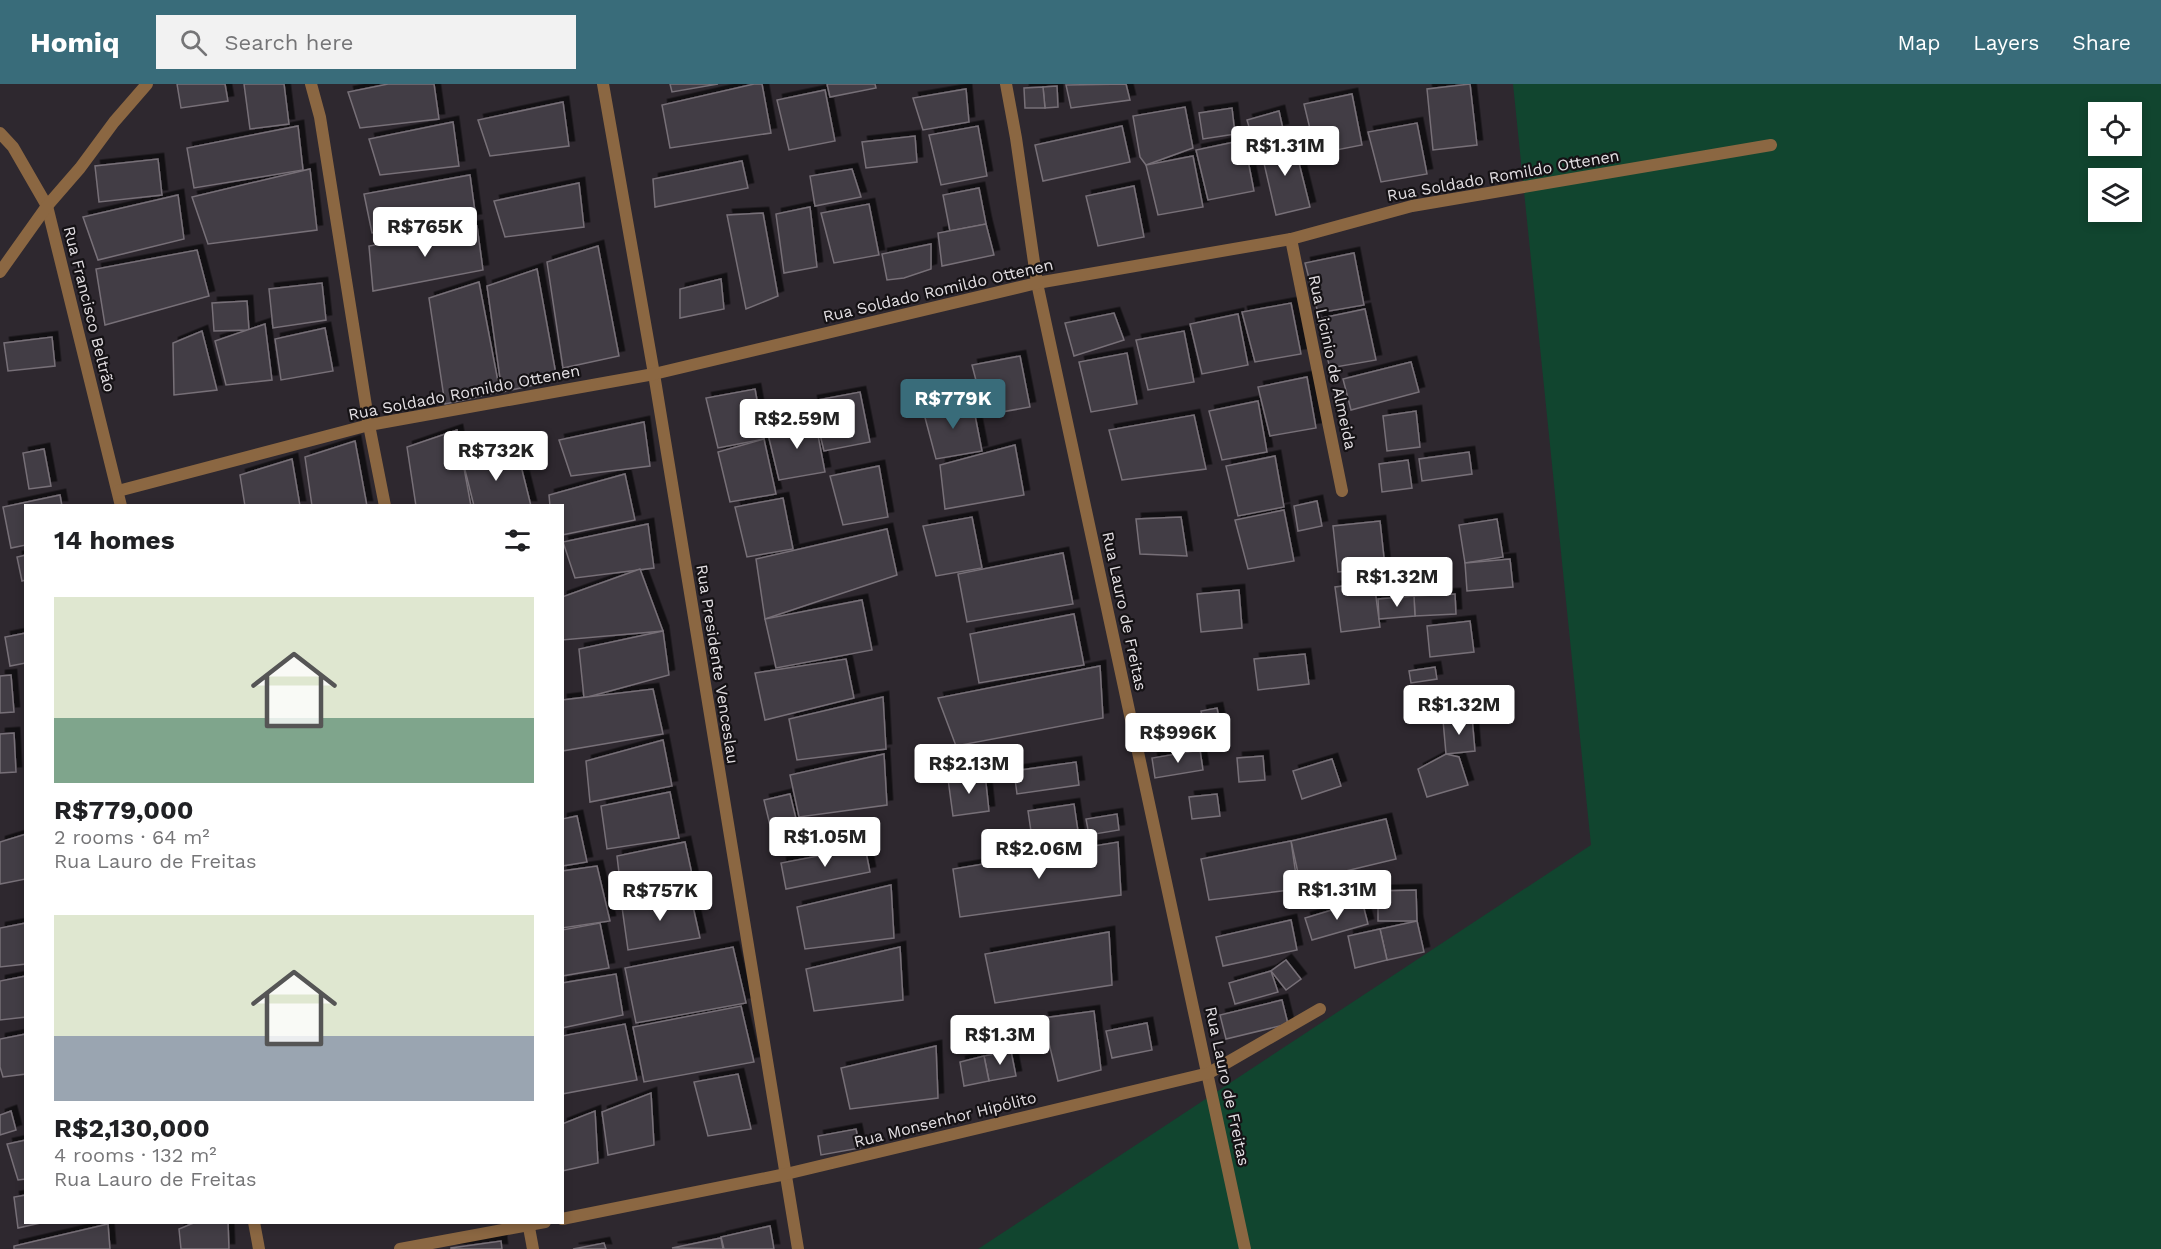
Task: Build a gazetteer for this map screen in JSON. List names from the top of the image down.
{
  "streets": {
    "street": [
      "Rua Soldado Romildo Ottenen",
      "Rua Francisco Beltrão",
      "Rua Licinio de Almeida",
      "Rua Lauro de Freitas",
      "Rua Presidente Venceslau",
      "Rua Monsenhor Hipólito"
    ]
  },
  "crossings": [
    ["Rua Soldado Romildo Ottenen", "Rua Francisco Beltrão"],
    ["Rua Soldado Romildo Ottenen", "Rua Licinio de Almeida"],
    ["Rua Soldado Romildo Ottenen", "Rua Lauro de Freitas"],
    ["Rua Soldado Romildo Ottenen", "Rua Presidente Venceslau"],
    ["Rua Lauro de Freitas", "Rua Monsenhor Hipólito"],
    ["Rua Presidente Venceslau", "Rua Monsenhor Hipólito"]
  ],
  "page": {
    "header": "Homiq",
    "search": "Search here",
    "nav": ["Map", "Layers", "Share"],
    "price": [
      "R$1.31M",
      "R$765K",
      "R$779K",
      "R$2.59M",
      "R$732K",
      "R$1.32M",
      "R$1.32M",
      "R$996K",
      "R$2.13M",
      "R$1.05M",
      "R$2.06M",
      "R$1.31M",
      "R$757K",
      "R$1.3M"
    ],
    "heading": "14 homes",
    "list": [
      {
        "name": "R$779,000",
        "note": "2 rooms · 64 m² · Rua Lauro de Freitas"
      },
      {
        "name": "R$2,130,000",
        "note": "4 rooms · 132 m² · Rua Lauro de Freitas"
      }
    ]
  }
}
